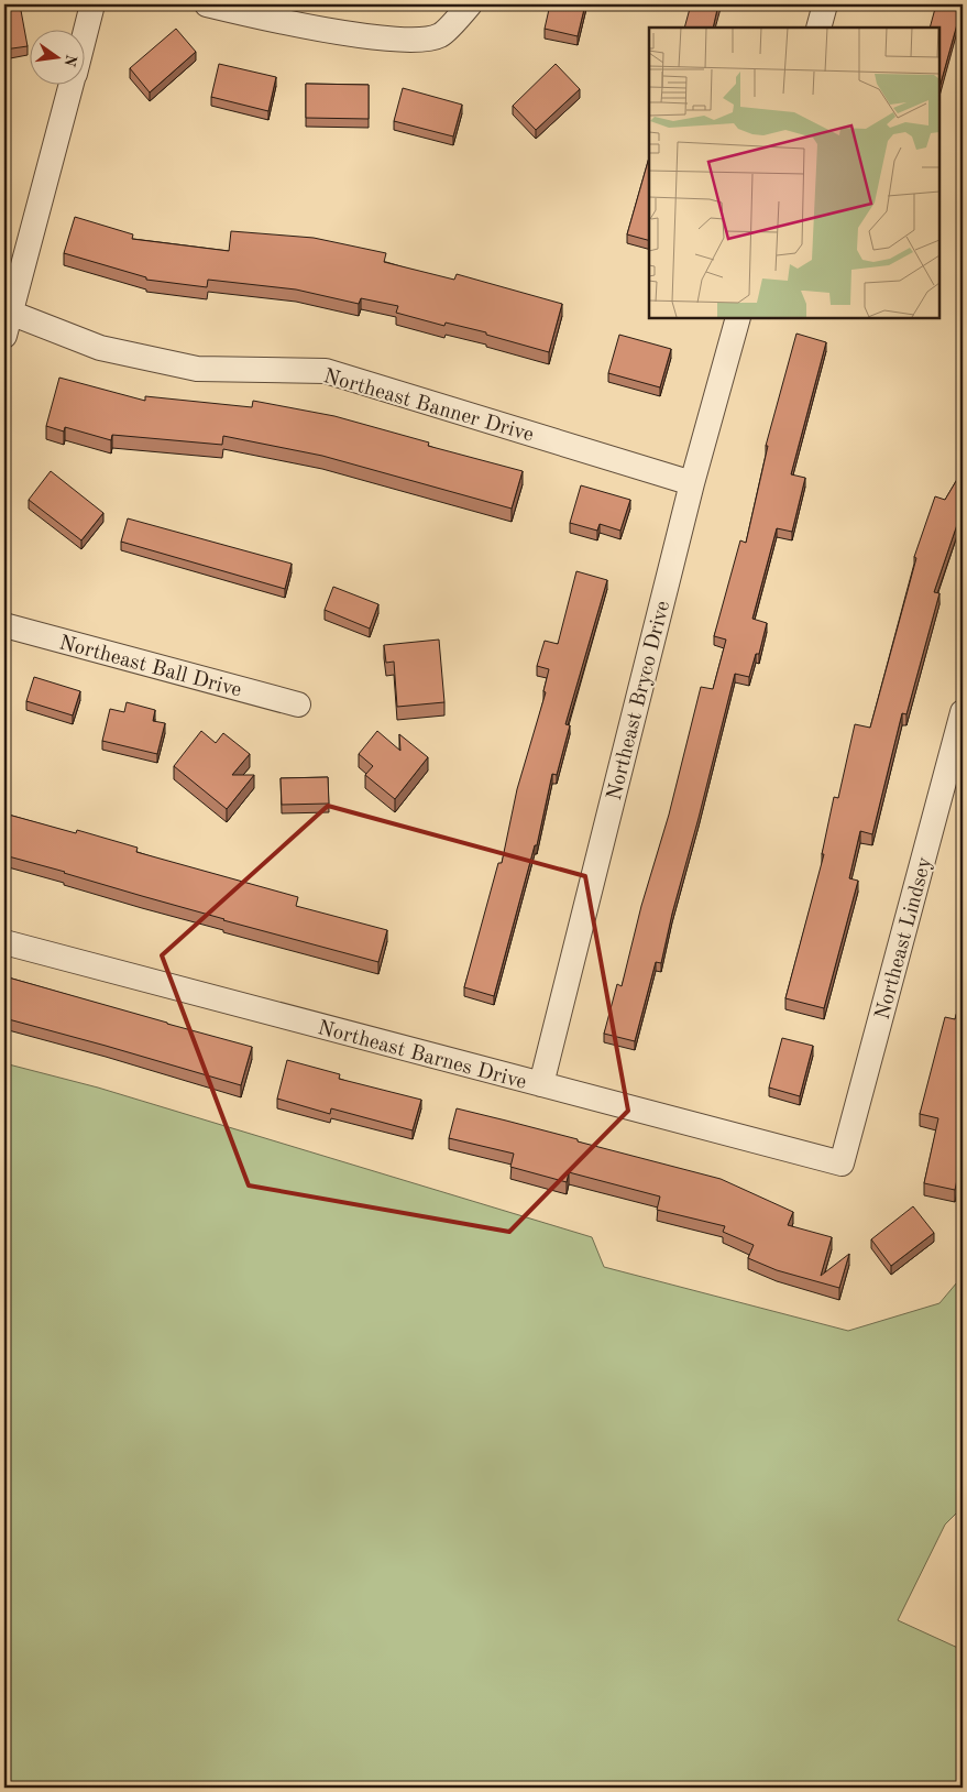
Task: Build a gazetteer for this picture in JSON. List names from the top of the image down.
{
  "streets": {
    "street": [
      "Northeast Banner Drive",
      "Northeast Ball Drive",
      "Northeast Bryco Drive",
      "Northeast Lindsey",
      "Northeast Barnes Drive"
    ]
  },
  "crossings": [
    ["Northeast Banner Drive", "Northeast Bryco Drive"],
    ["Northeast Bryco Drive", "Northeast Barnes Drive"],
    ["Northeast Lindsey", "Northeast Barnes Drive"]
  ],
  "north": "right"
}
